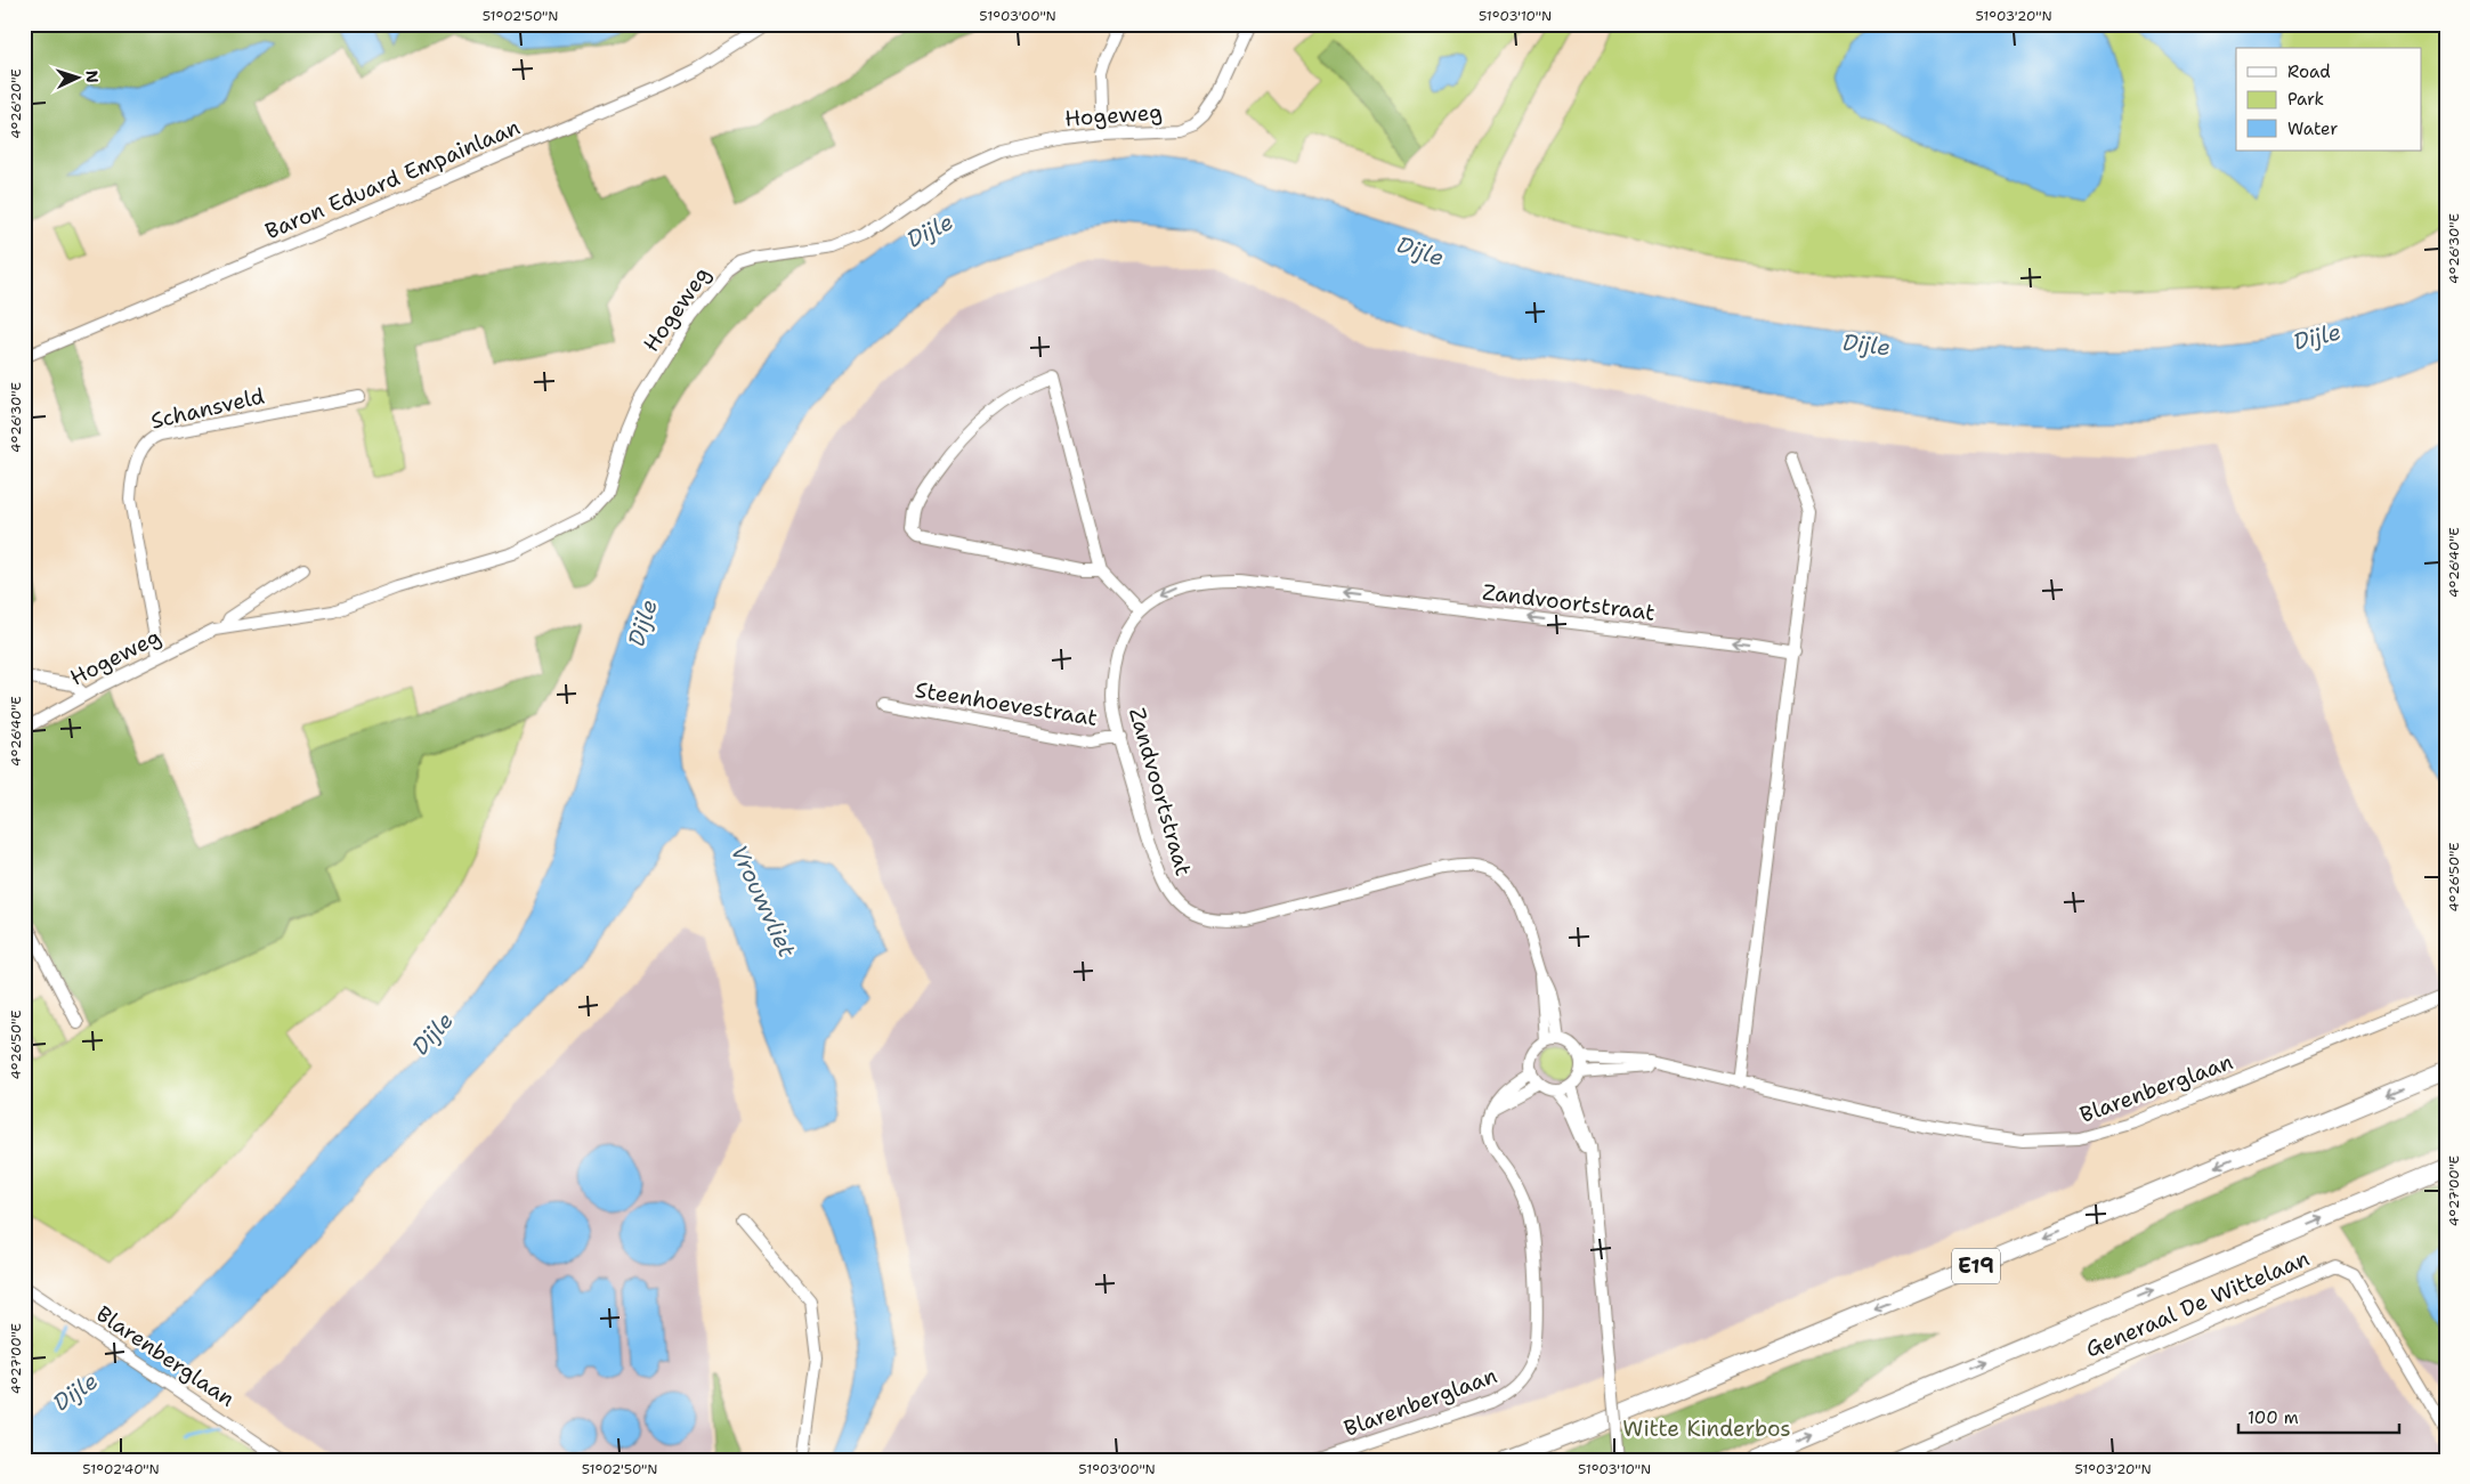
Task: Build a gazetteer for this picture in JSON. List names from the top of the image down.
{
  "streets": {
    "highway": ["E19"],
    "street": [
      "Hogeweg",
      "Baron Eduard Empainlaan",
      "Schansveld",
      "Zandvoortstraat",
      "Steenhoevestraat",
      "Blarenberglaan",
      "Generaal De Wittelaan"
    ]
  },
  "crossings": [
    ["Hogeweg", "Schansveld"],
    ["Zandvoortstraat", "Steenhoevestraat"],
    ["Zandvoortstraat", "Blarenberglaan"]
  ],
  "one_way": ["Zandvoortstraat"],
  "water": ["Dijle", "Vrouwvliet"],
  "parks": ["Witte Kinderbos"],
  "legend": ["Road", "Park", "Water"],
  "scale_bar": "100 m",
  "north": "right",
  "coordinates": [
    "51°02'50\"N",
    "51°03'00\"N",
    "51°03'10\"N",
    "51°03'20\"N",
    "4°26'20\"E",
    "4°26'30\"E",
    "4°26'40\"E",
    "4°26'50\"E",
    "4°27'00\"E",
    "51°02'40\"N"
  ]
}
